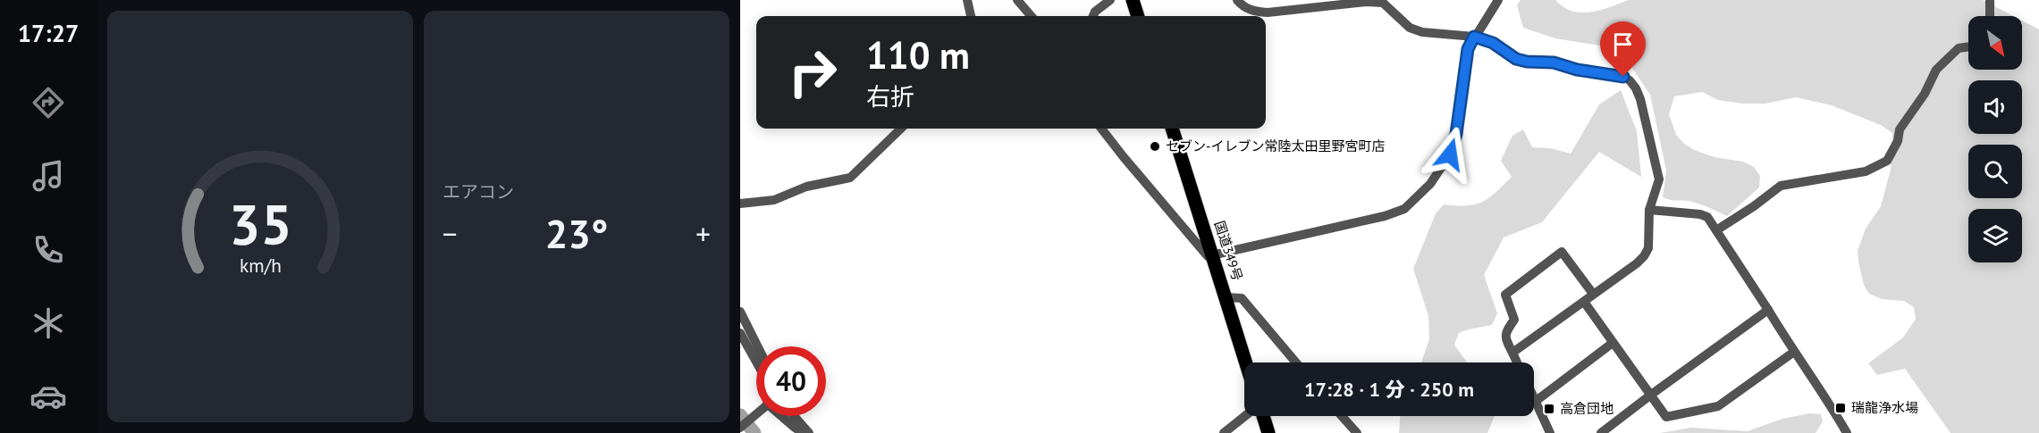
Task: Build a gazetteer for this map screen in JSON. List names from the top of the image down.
{
  "streets": {
    "highway": ["国道349号"]
  },
  "places": {
    "other": ["セブン-イレブン常陸太田里野宮町店"],
    "transit": ["瑞龍浄水場", "高倉団地"]
  },
  "north": "bottom right",
  "page": {
    "tabs": "17:27",
    "tile": "エアコン",
    "turn": ["110 m", "右折"],
    "heat": ["−", "23°", "+"],
    "limit": "40",
    "trip": "17:28 · 1 分 · 250 m",
    "gauge": ["35", "km/h"]
  }
}
